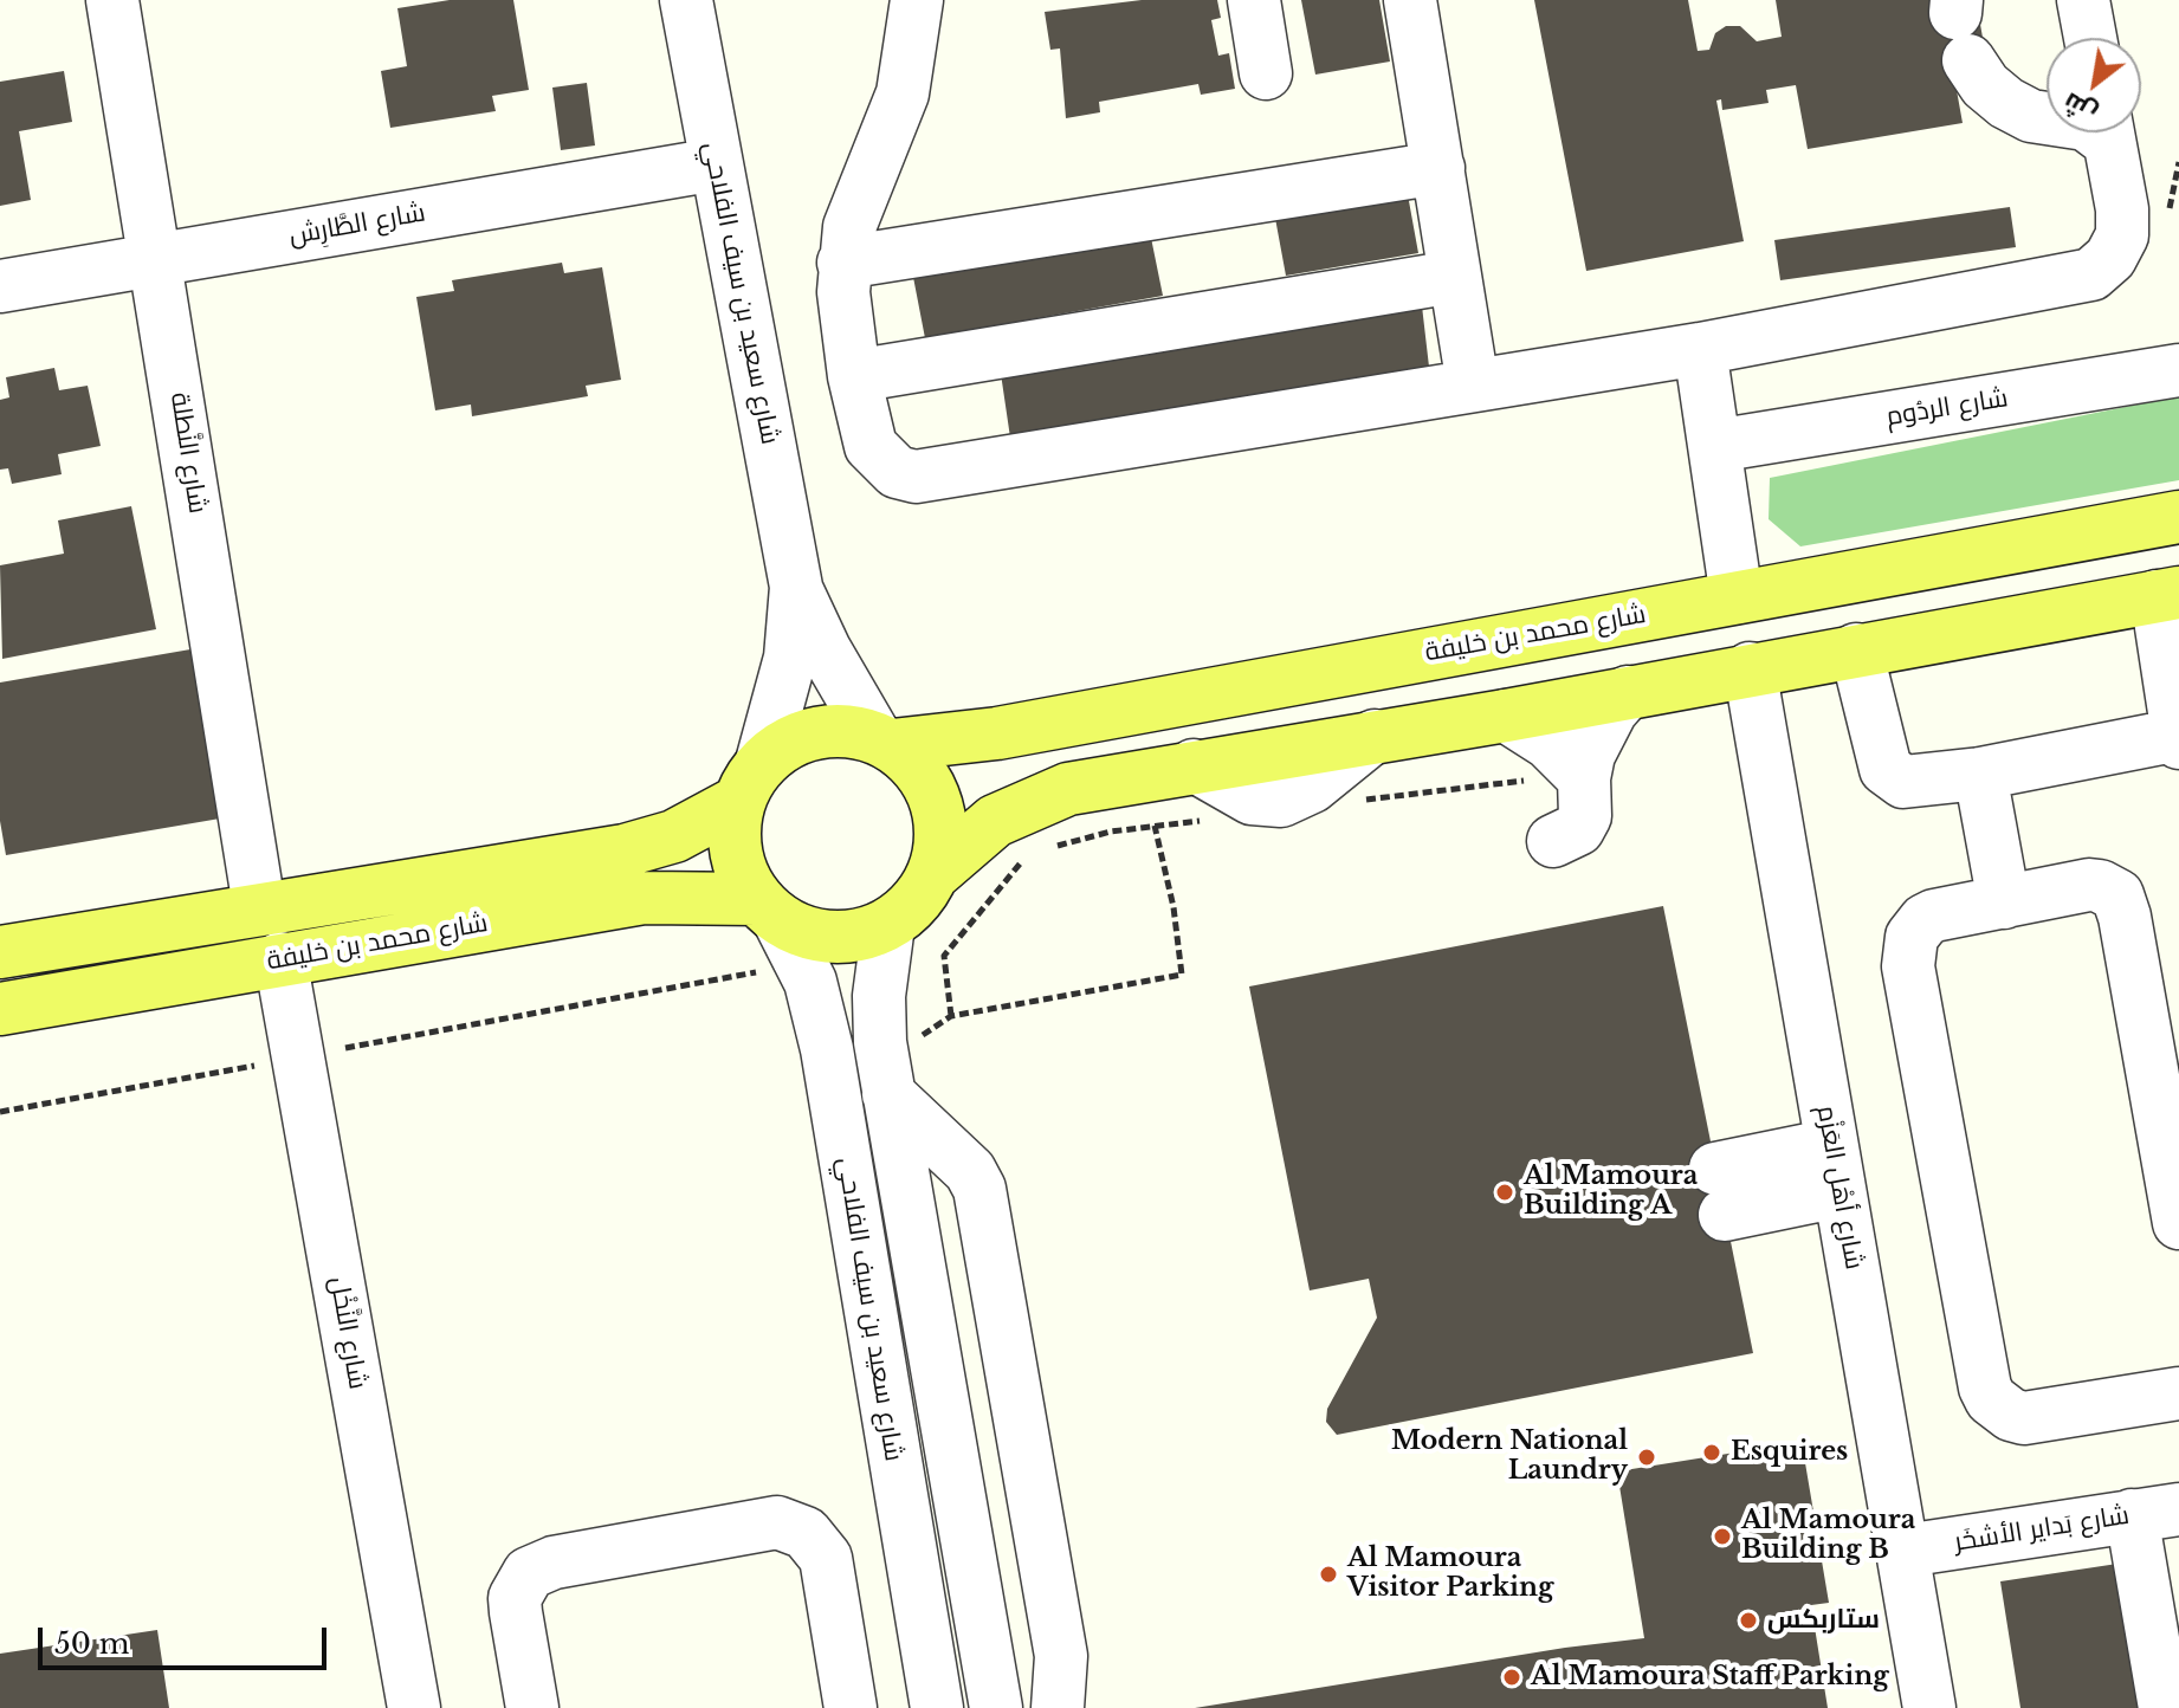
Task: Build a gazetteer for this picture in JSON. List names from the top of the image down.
{
  "streets": {
    "main road": ["شارع محمد بن خليفة"],
    "street": [
      "شارع الطَّارِش",
      "شارع سعيد بن سيف الفلاحي",
      "شارع الردُوم",
      "شارع النَّطلة",
      "شارع أهْل العَزْم",
      "شارع النَّخْل",
      "شارع بَداير الأشخَر"
    ]
  },
  "crossings": [
    ["شارع الطَّارِش", "شارع سعيد بن سيف الفلاحي"],
    ["شارع الطَّارِش", "شارع النَّطلة"],
    ["شارع سعيد بن سيف الفلاحي", "شارع محمد بن خليفة"],
    ["شارع النَّطلة", "شارع محمد بن خليفة"],
    ["شارع محمد بن خليفة", "شارع النَّخْل"],
    ["شارع أهْل العَزْم", "شارع بَداير الأشخَر"]
  ],
  "places": [
    "Al Mamoura Building A",
    "Esquires",
    "Modern National Laundry",
    "Al Mamoura Building B",
    "Al Mamoura Visitor Parking",
    "ستاربكس",
    "Al Mamoura Staff Parking"
  ],
  "scale_bar": "50 m",
  "north": "bottom left"
}
